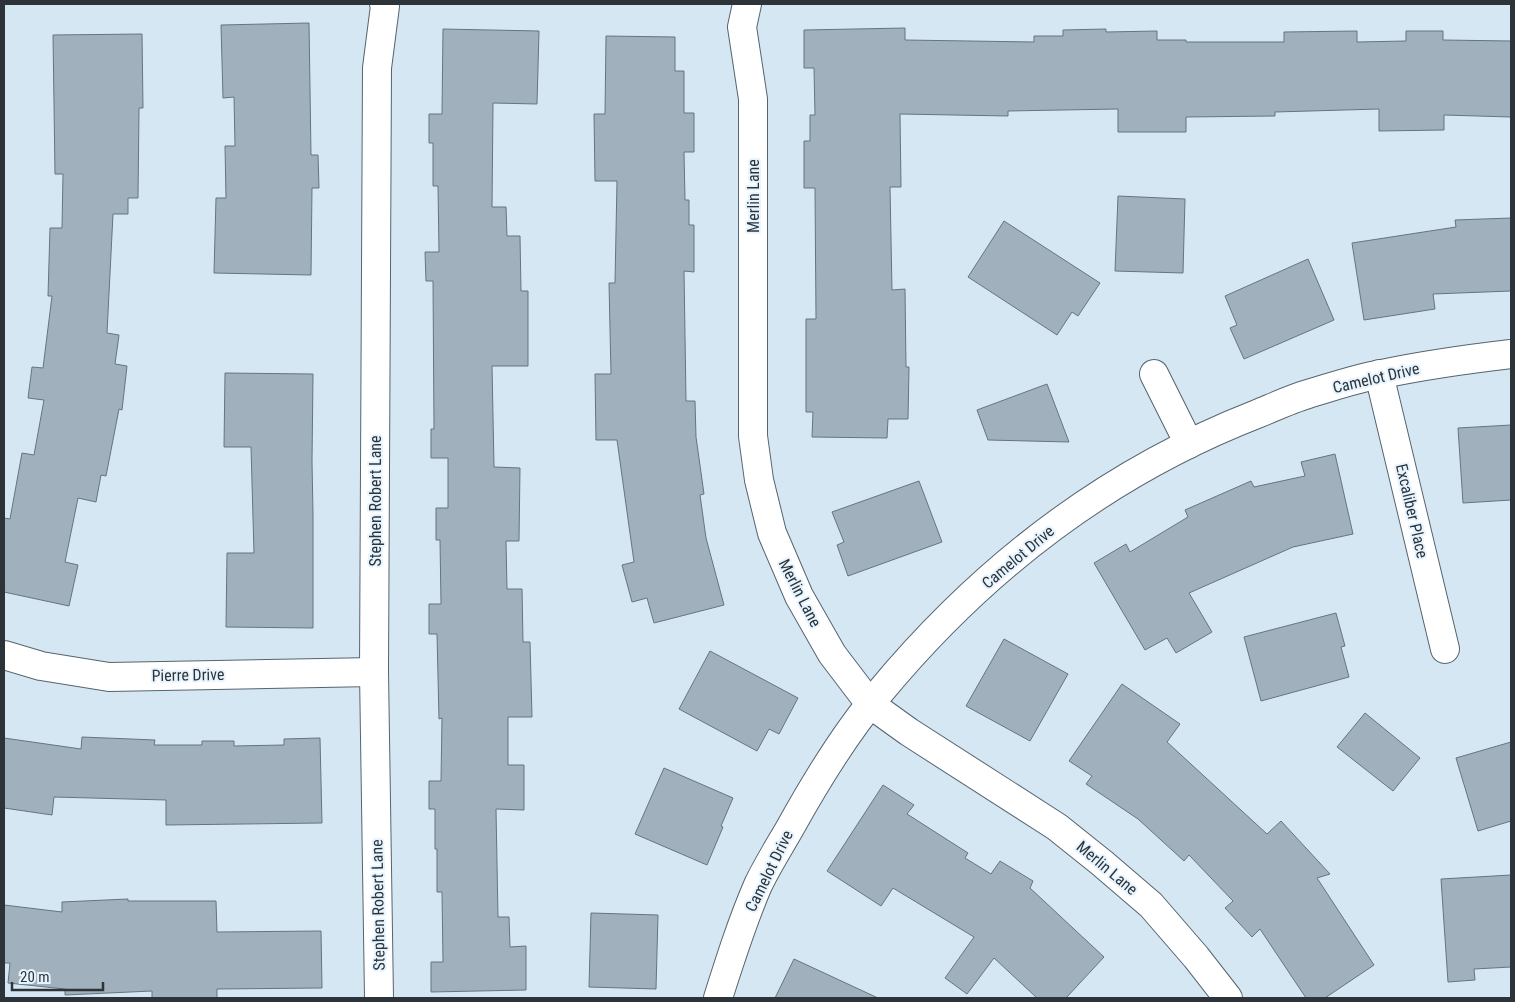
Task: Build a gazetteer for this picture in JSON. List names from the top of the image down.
{
  "streets": {
    "street": [
      "Merlin Lane",
      "Camelot Drive",
      "Stephen Robert Lane",
      "Excaliber Place",
      "Pierre Drive"
    ]
  },
  "crossings": [
    ["Merlin Lane", "Camelot Drive"],
    ["Camelot Drive", "Excaliber Place"],
    ["Stephen Robert Lane", "Pierre Drive"]
  ],
  "scale_bar": "20 m"
}
